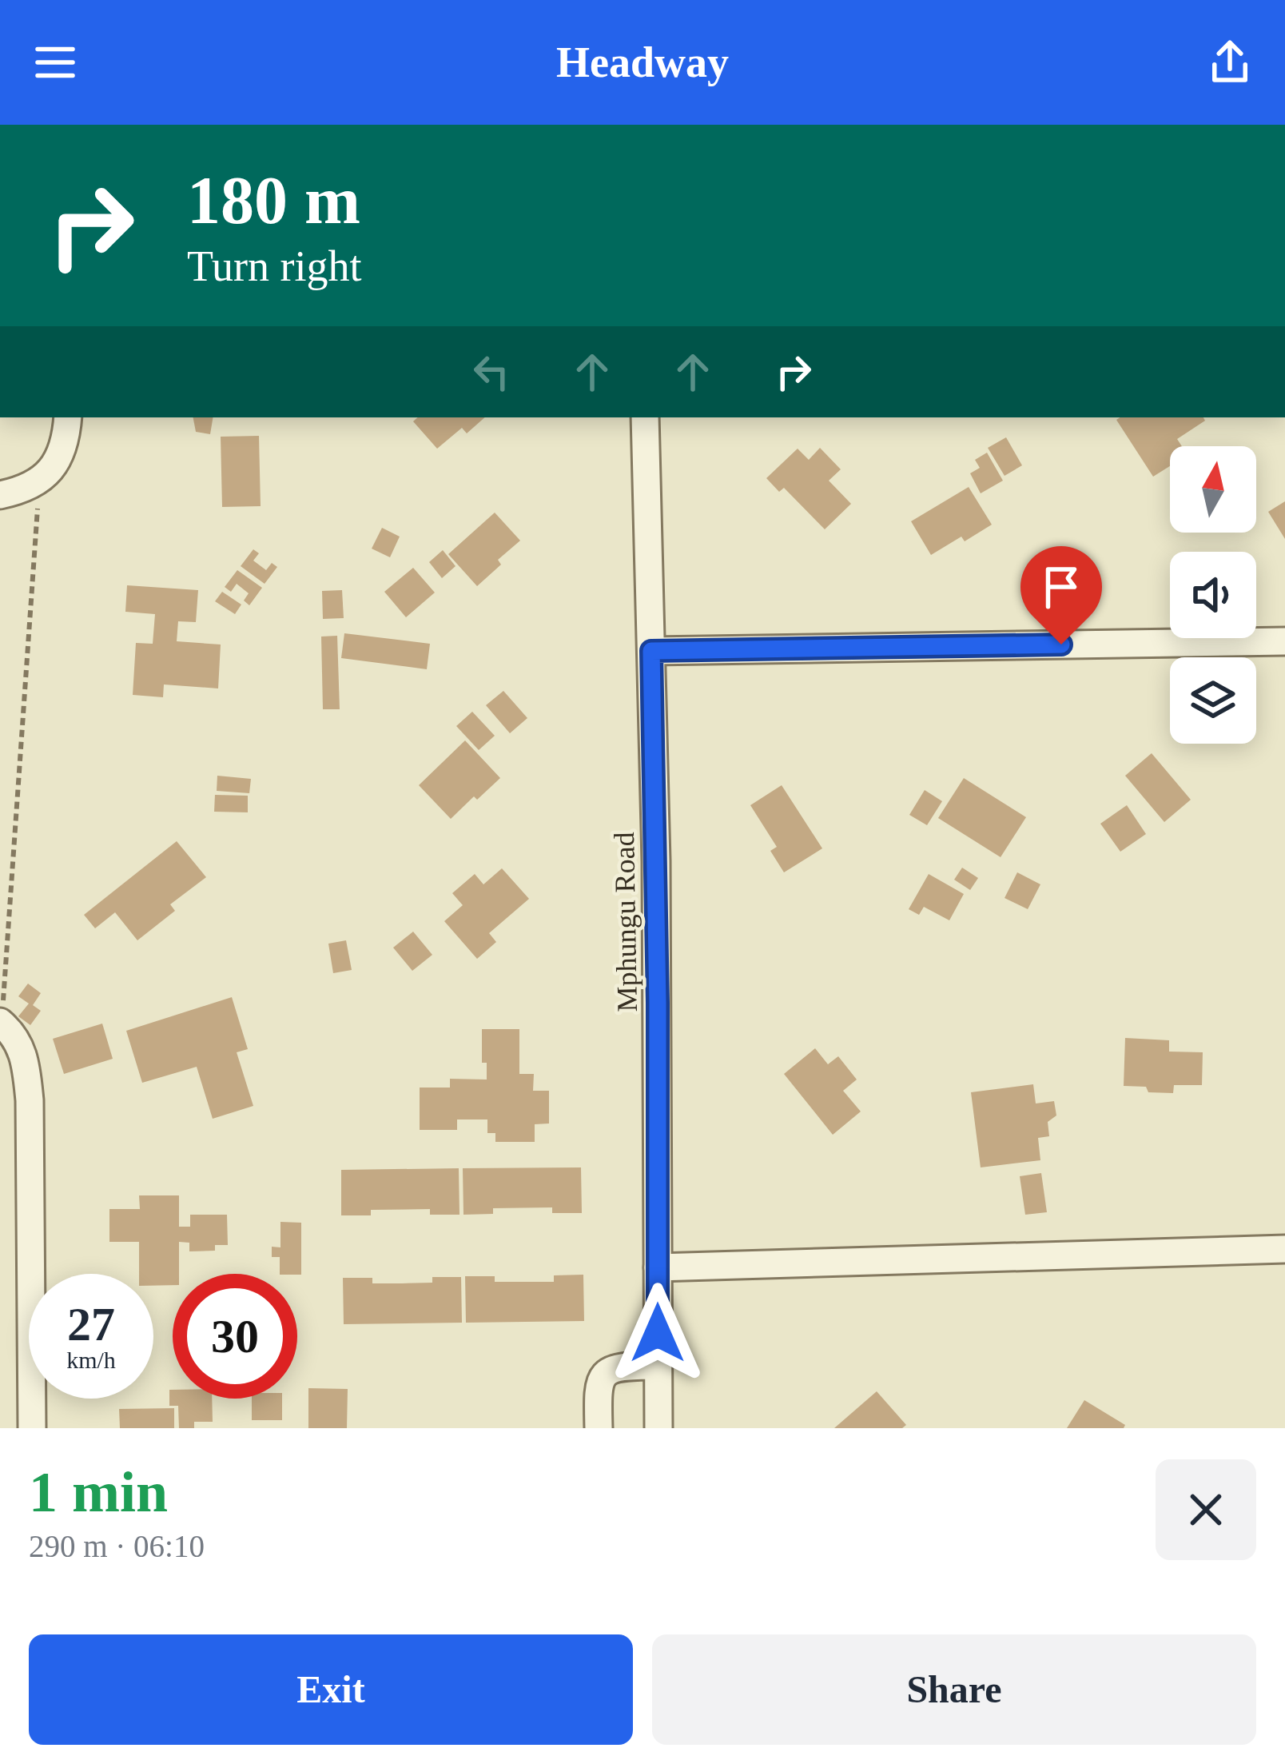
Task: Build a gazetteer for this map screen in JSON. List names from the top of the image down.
{
  "streets": {
    "street": ["Mphungu Road"]
  },
  "north": "top",
  "page": {
    "header": "Headway",
    "turn": ["180 m", "Turn right"],
    "speed": "27 km/h",
    "limit": "30",
    "heading": ["1 min", "290 m · 06:10"],
    "buttons": ["Exit", "Share"]
  }
}
